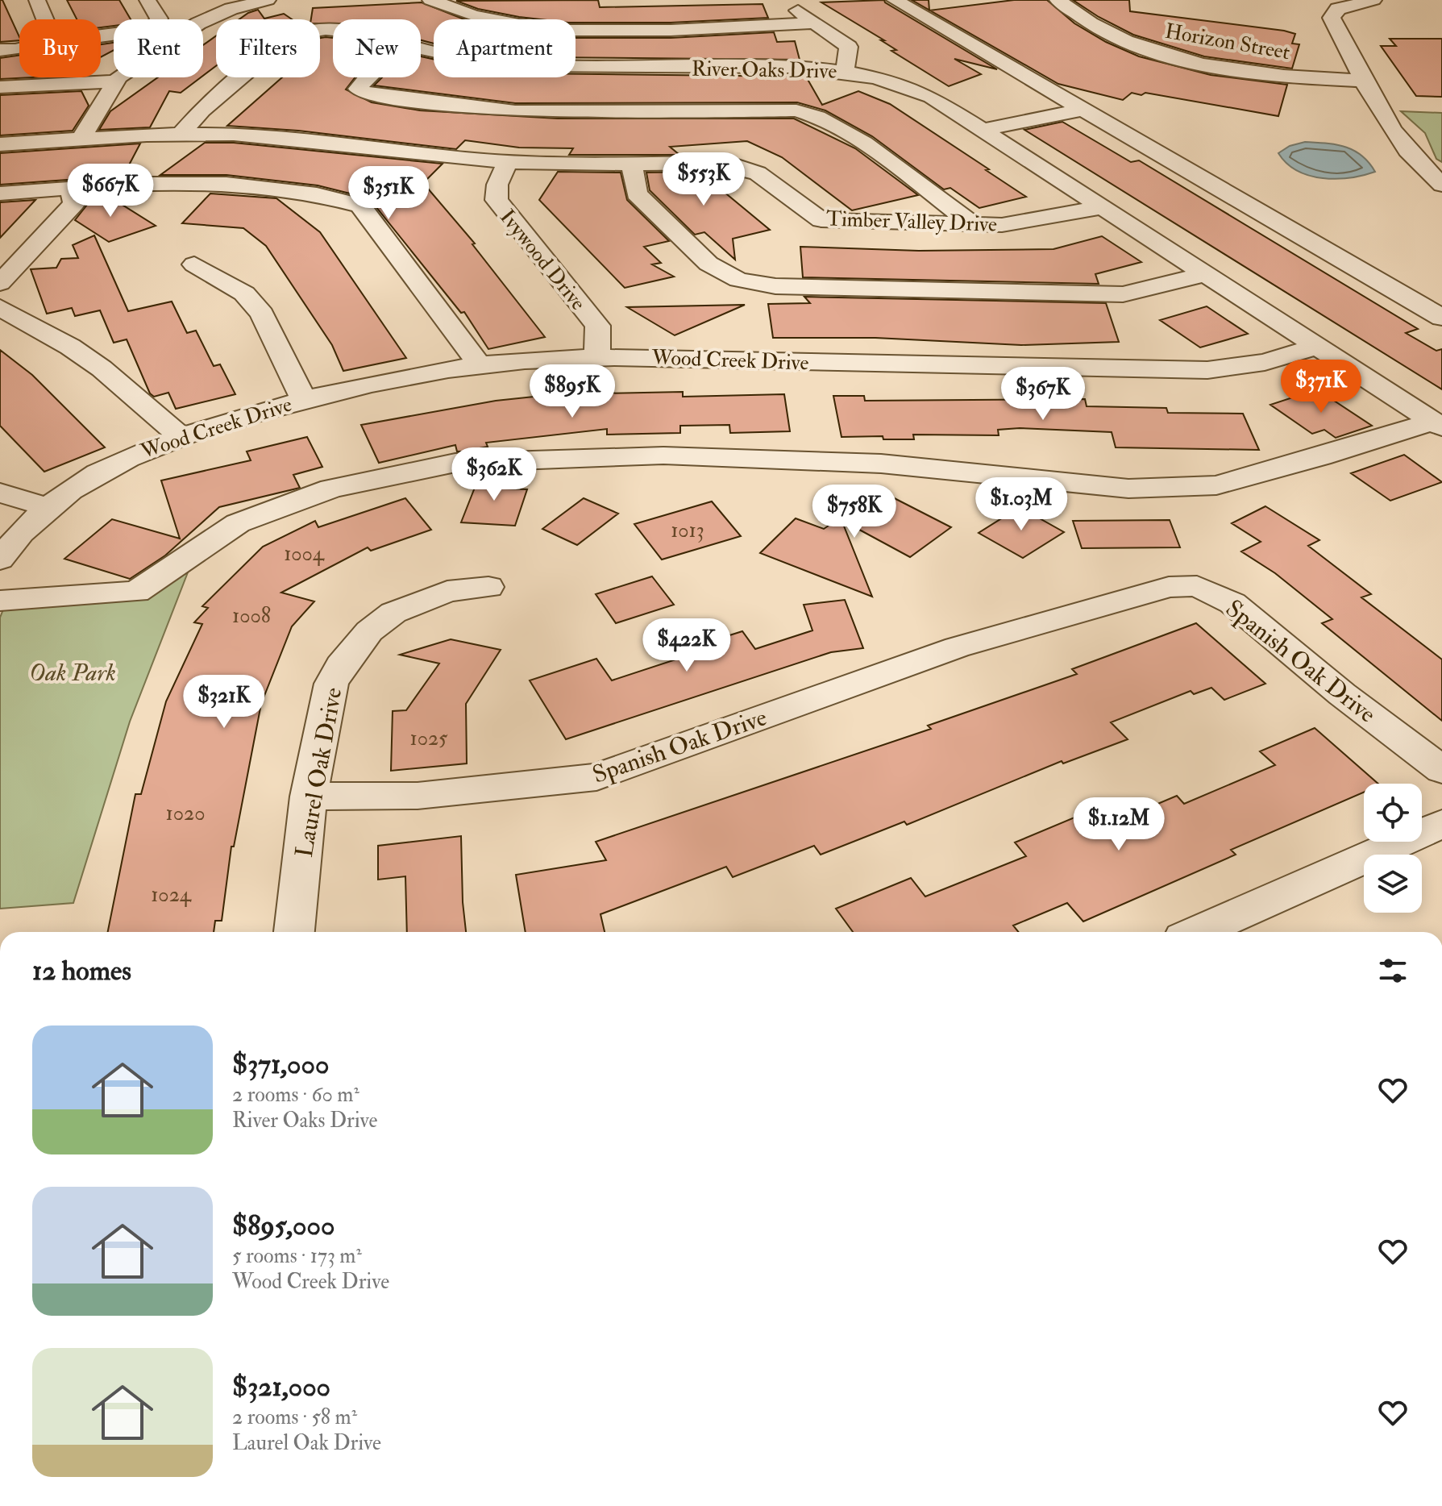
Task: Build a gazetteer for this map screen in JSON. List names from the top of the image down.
{
  "streets": {
    "street": [
      "Horizon Street",
      "River Oaks Drive",
      "Timber Valley Drive",
      "Ivywood Drive",
      "Wood Creek Drive",
      "Spanish Oak Drive",
      "Laurel Oak Drive"
    ]
  },
  "crossings": [
    ["River Oaks Drive", "Timber Valley Drive"],
    ["River Oaks Drive", "Wood Creek Drive"],
    ["Timber Valley Drive", "Ivywood Drive"],
    ["Ivywood Drive", "Wood Creek Drive"],
    ["Spanish Oak Drive", "Laurel Oak Drive"]
  ],
  "parks": ["Oak Park"],
  "house_numbers": [
    "1013",
    "1004",
    "1008",
    "1025",
    "1020",
    "1024"
  ],
  "page": {
    "chip": [
      "Buy",
      "Rent",
      "Filters",
      "New",
      "Apartment"
    ],
    "price": [
      "$553K",
      "$667K",
      "$351K",
      "$371K",
      "$895K",
      "$367K",
      "$362K",
      "$1.03M",
      "$758K",
      "$422K",
      "$321K",
      "$1.12M"
    ],
    "heading": "12 homes",
    "list": [
      {
        "name": "$371,000",
        "note": "2 rooms · 60 m² · River Oaks Drive"
      },
      {
        "name": "$895,000",
        "note": "5 rooms · 173 m² · Wood Creek Drive"
      },
      {
        "name": "$321,000",
        "note": "2 rooms · 58 m² · Laurel Oak Drive"
      }
    ]
  }
}
